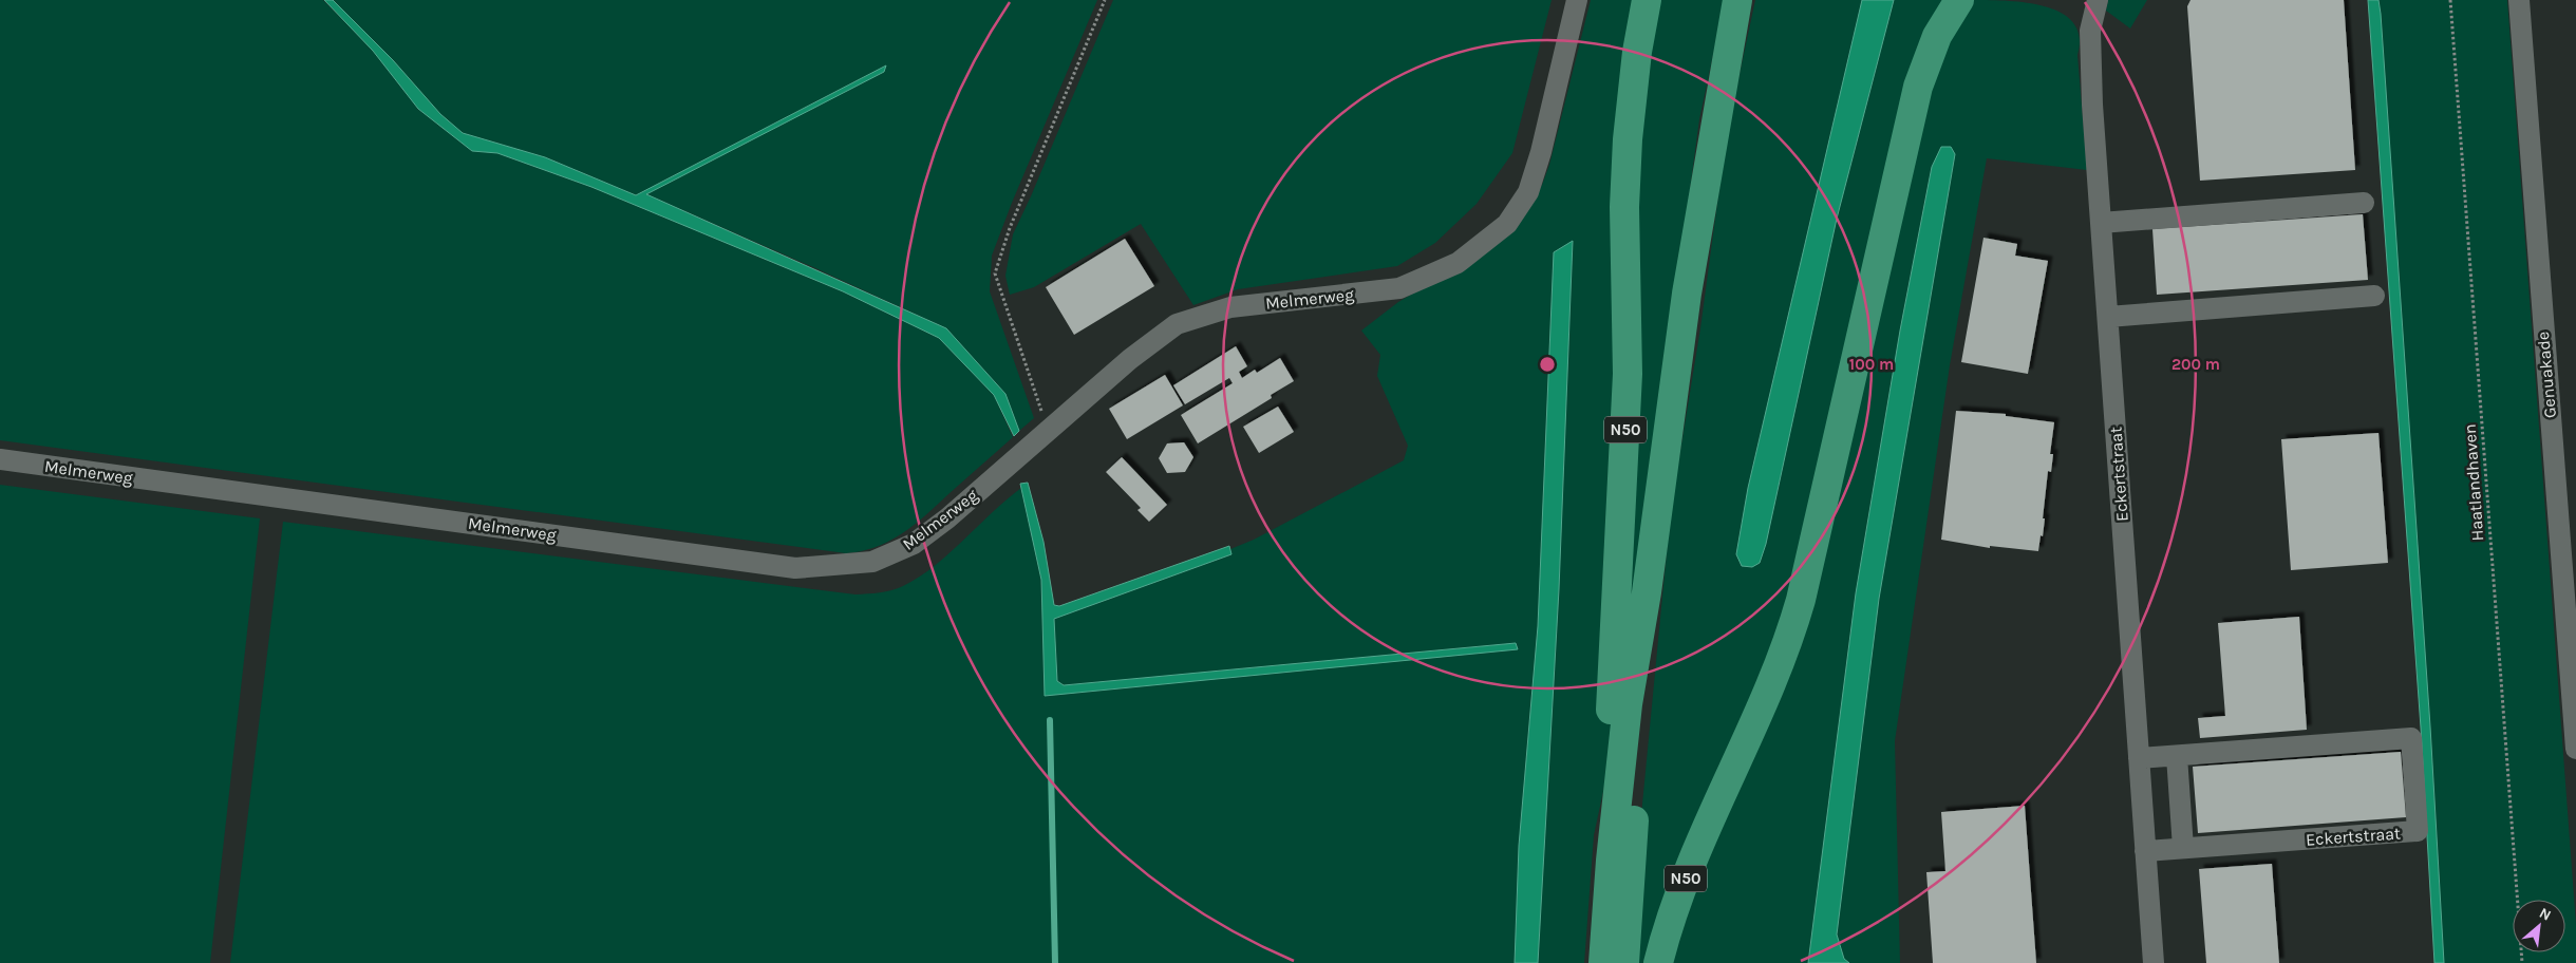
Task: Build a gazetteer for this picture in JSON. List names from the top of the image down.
{
  "streets": {
    "highway": ["N50"],
    "street": ["Melmerweg", "Genuakade", "Eckertstraat"],
    "path": ["Haatlandhaven"]
  },
  "north": "top right",
  "rings": ["100 m", "200 m"]
}
